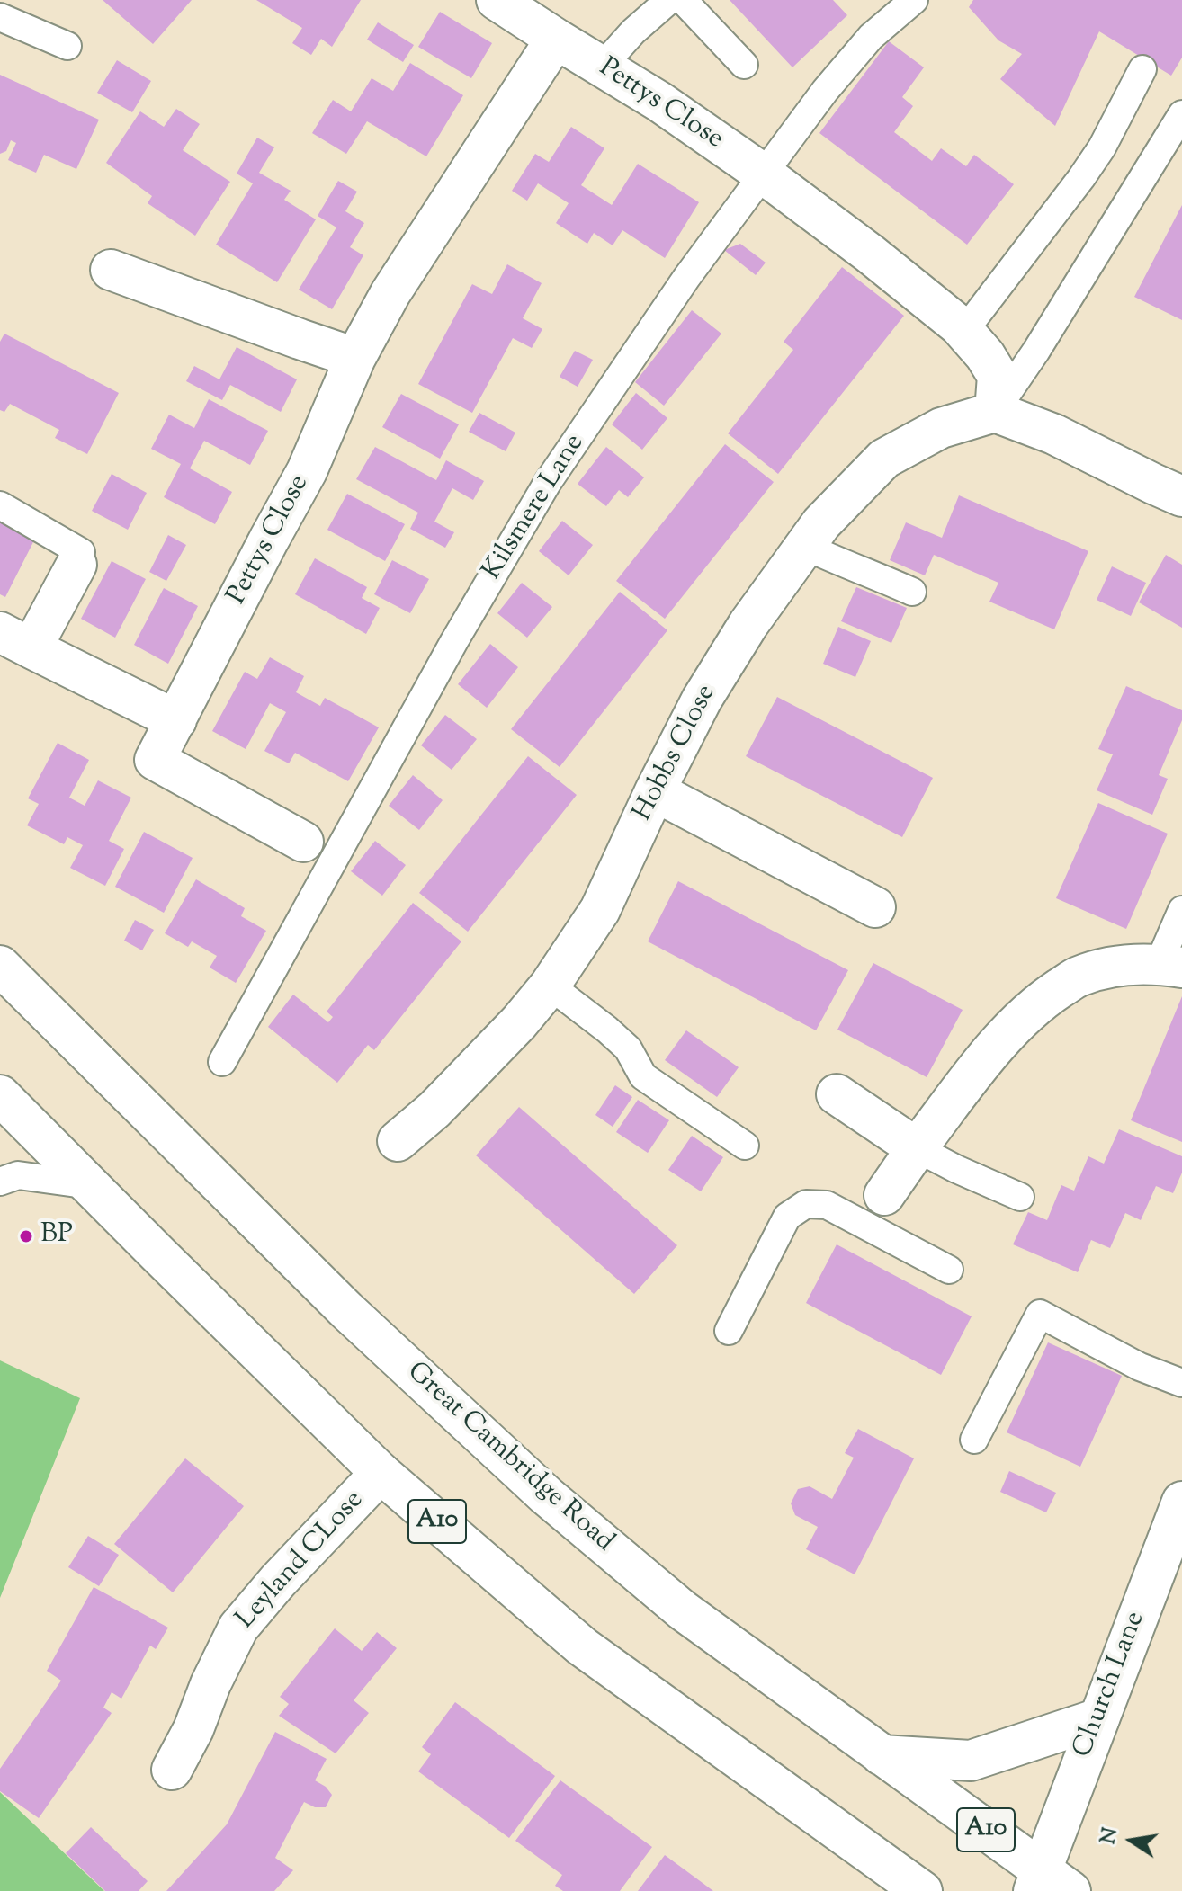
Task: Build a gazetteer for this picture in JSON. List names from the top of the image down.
{
  "streets": {
    "main road": [
      "Pettys Close",
      "Hobbs Close",
      "Great Cambridge Road",
      "A10",
      "Leyland CLose",
      "Church Lane"
    ],
    "lane": ["Kilsmere Lane"]
  },
  "crossings": [
    ["Pettys Close", "Kilsmere Lane"],
    ["Great Cambridge Road", "Church Lane"],
    ["A10", "Leyland CLose"]
  ],
  "places": ["BP"],
  "north": "left"
}
